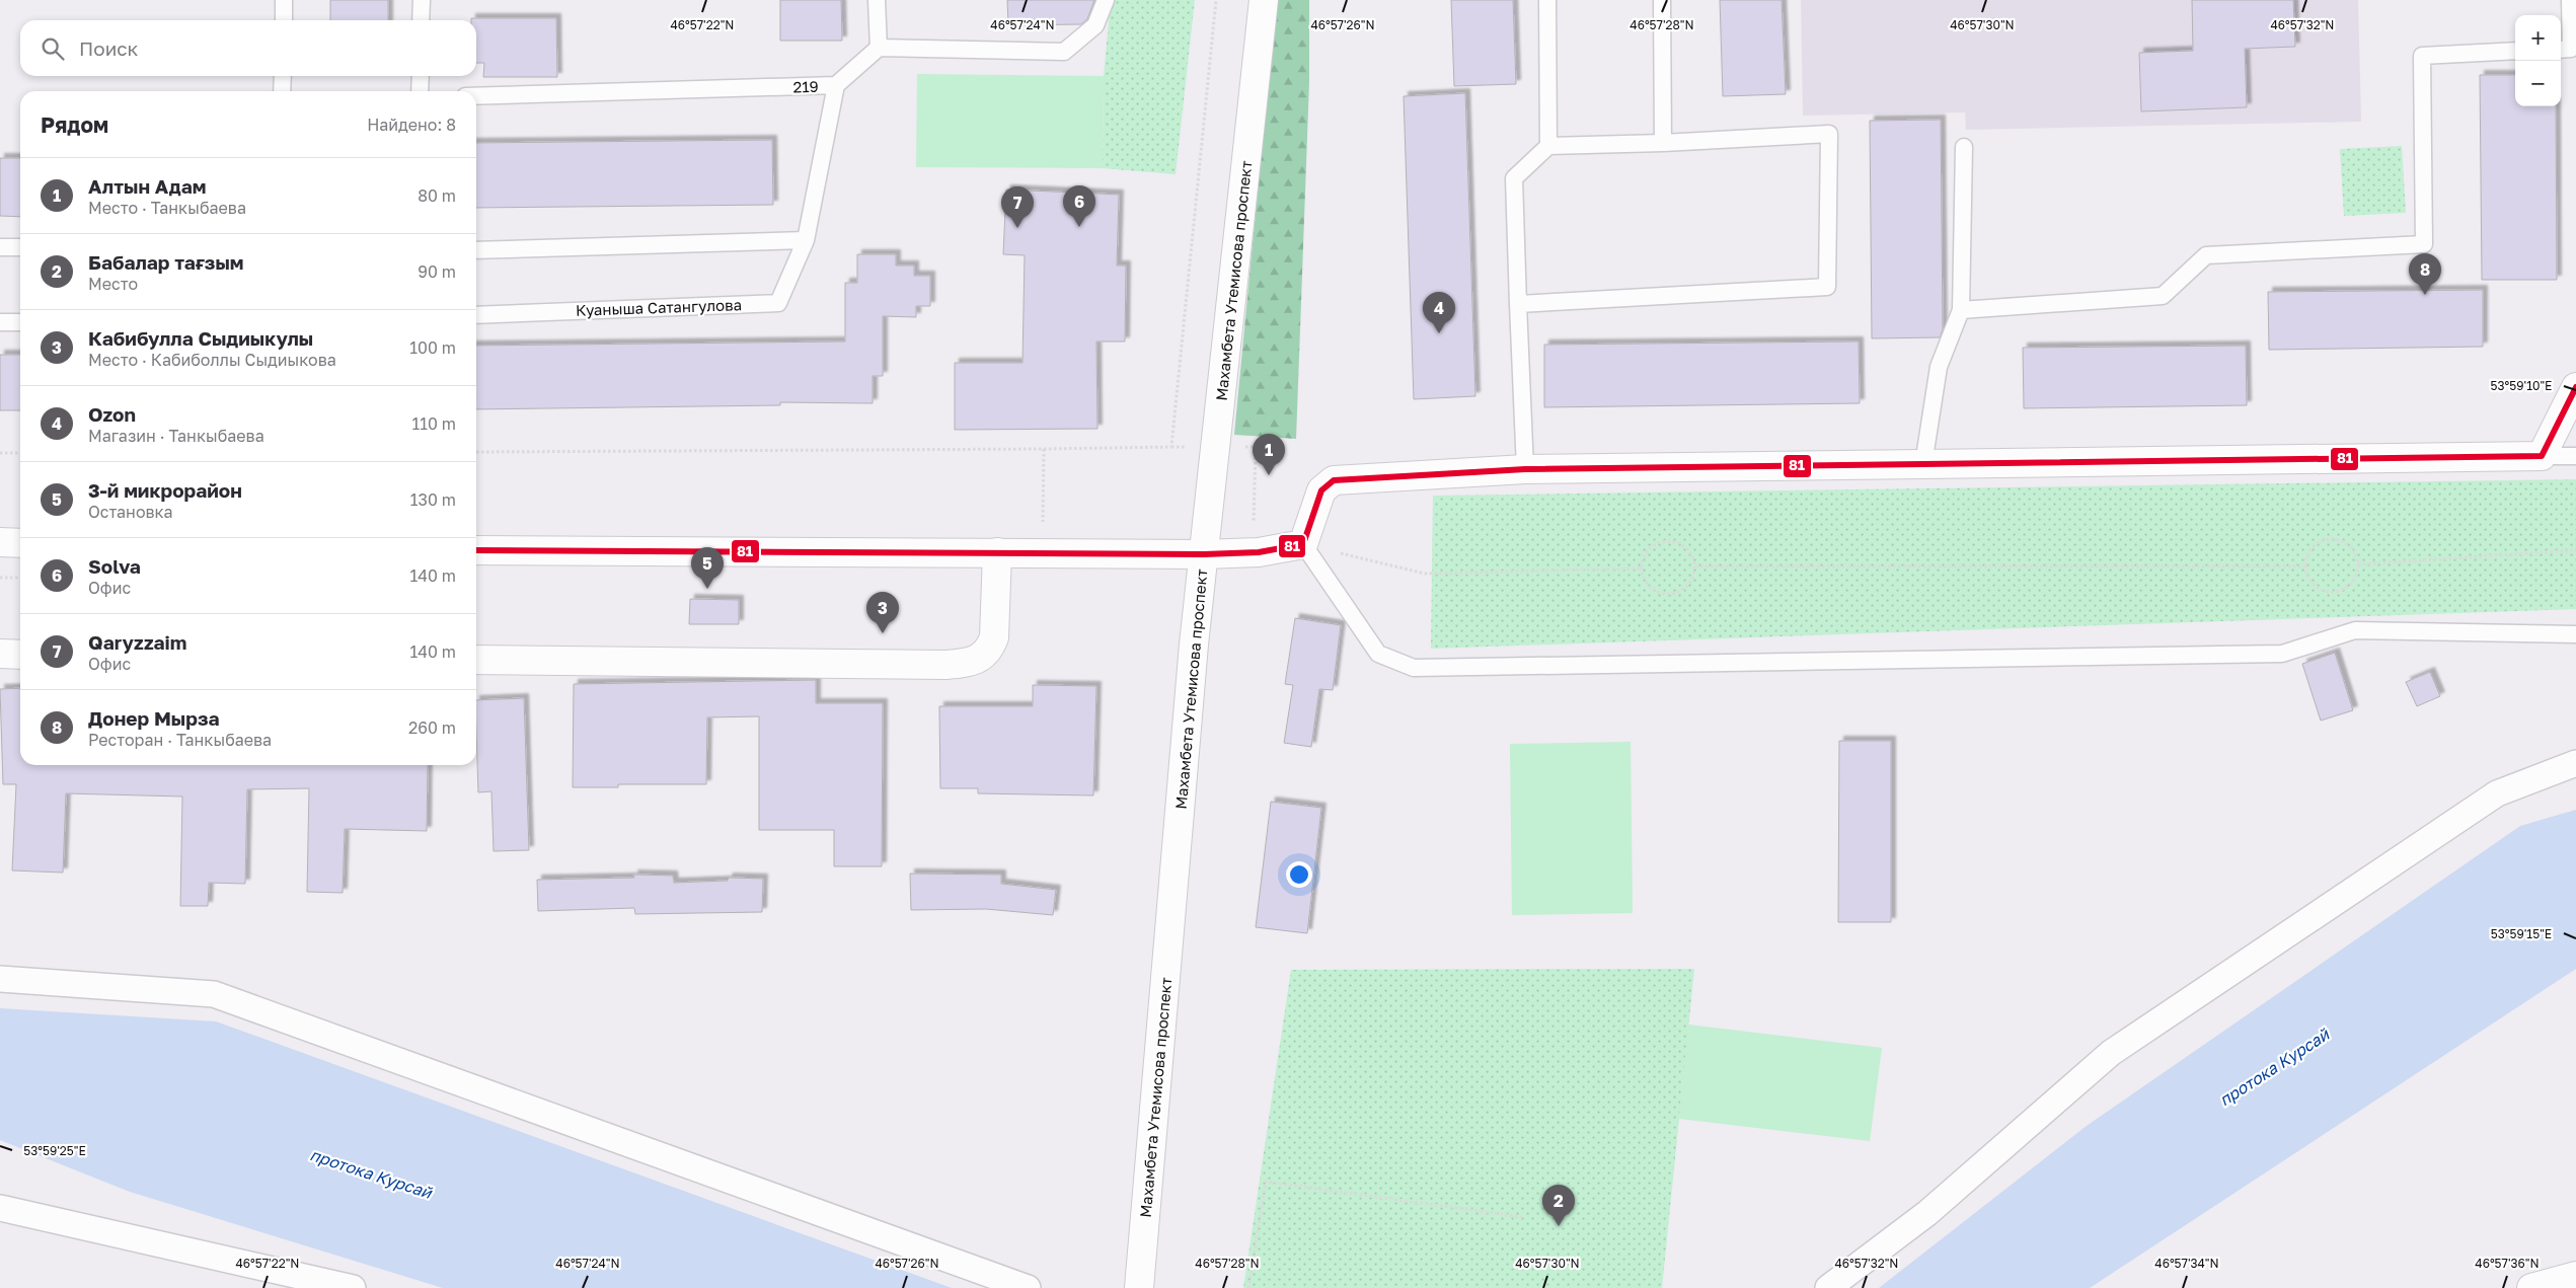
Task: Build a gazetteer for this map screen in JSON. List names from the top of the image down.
{
  "streets": {
    "street": ["Махамбета Утемисова проспект"],
    "lane": ["219", "Куаныша Сатангулова"]
  },
  "crossings": [
    ["219", "Куаныша Сатангулова"]
  ],
  "water": ["протока Курсай"],
  "lines": ["transit line 81"],
  "page": {
    "map_buttons": ["+", "−"],
    "search": "Поиск",
    "heading": ["Рядом", "Найдено: 8"],
    "list": [
      {
        "mark": "1",
        "name": "Алтын Адам",
        "note": "Место · Танкыбаева",
        "value": "80 m"
      },
      {
        "mark": "2",
        "name": "Бабалар тағзым",
        "note": "Место",
        "value": "90 m"
      },
      {
        "mark": "3",
        "name": "Кабибулла Сыдиыкулы",
        "note": "Место · Кабиболлы Сыдиыкова",
        "value": "100 m"
      },
      {
        "mark": "4",
        "name": "Ozon",
        "note": "Магазин · Танкыбаева",
        "value": "110 m"
      },
      {
        "mark": "5",
        "name": "3-й микрорайон",
        "note": "Остановка",
        "value": "130 m"
      },
      {
        "mark": "6",
        "name": "Solva",
        "note": "Офис",
        "value": "140 m"
      },
      {
        "mark": "7",
        "name": "Qaryzzaim",
        "note": "Офис",
        "value": "140 m"
      },
      {
        "mark": "8",
        "name": "Донер Мырза",
        "note": "Ресторан · Танкыбаева",
        "value": "260 m"
      }
    ],
    "pins": [
      "6",
      "7",
      "8",
      "4",
      "1",
      "5",
      "3",
      "2"
    ]
  },
  "coordinates": [
    "46°57'22\"N",
    "46°57'24\"N",
    "46°57'26\"N",
    "46°57'28\"N",
    "46°57'32\"N",
    "46°57'30\"N",
    "53°59'10\"E",
    "53°59'15\"E",
    "53°59'25\"E",
    "46°57'34\"N",
    "46°57'36\"N"
  ]
}
